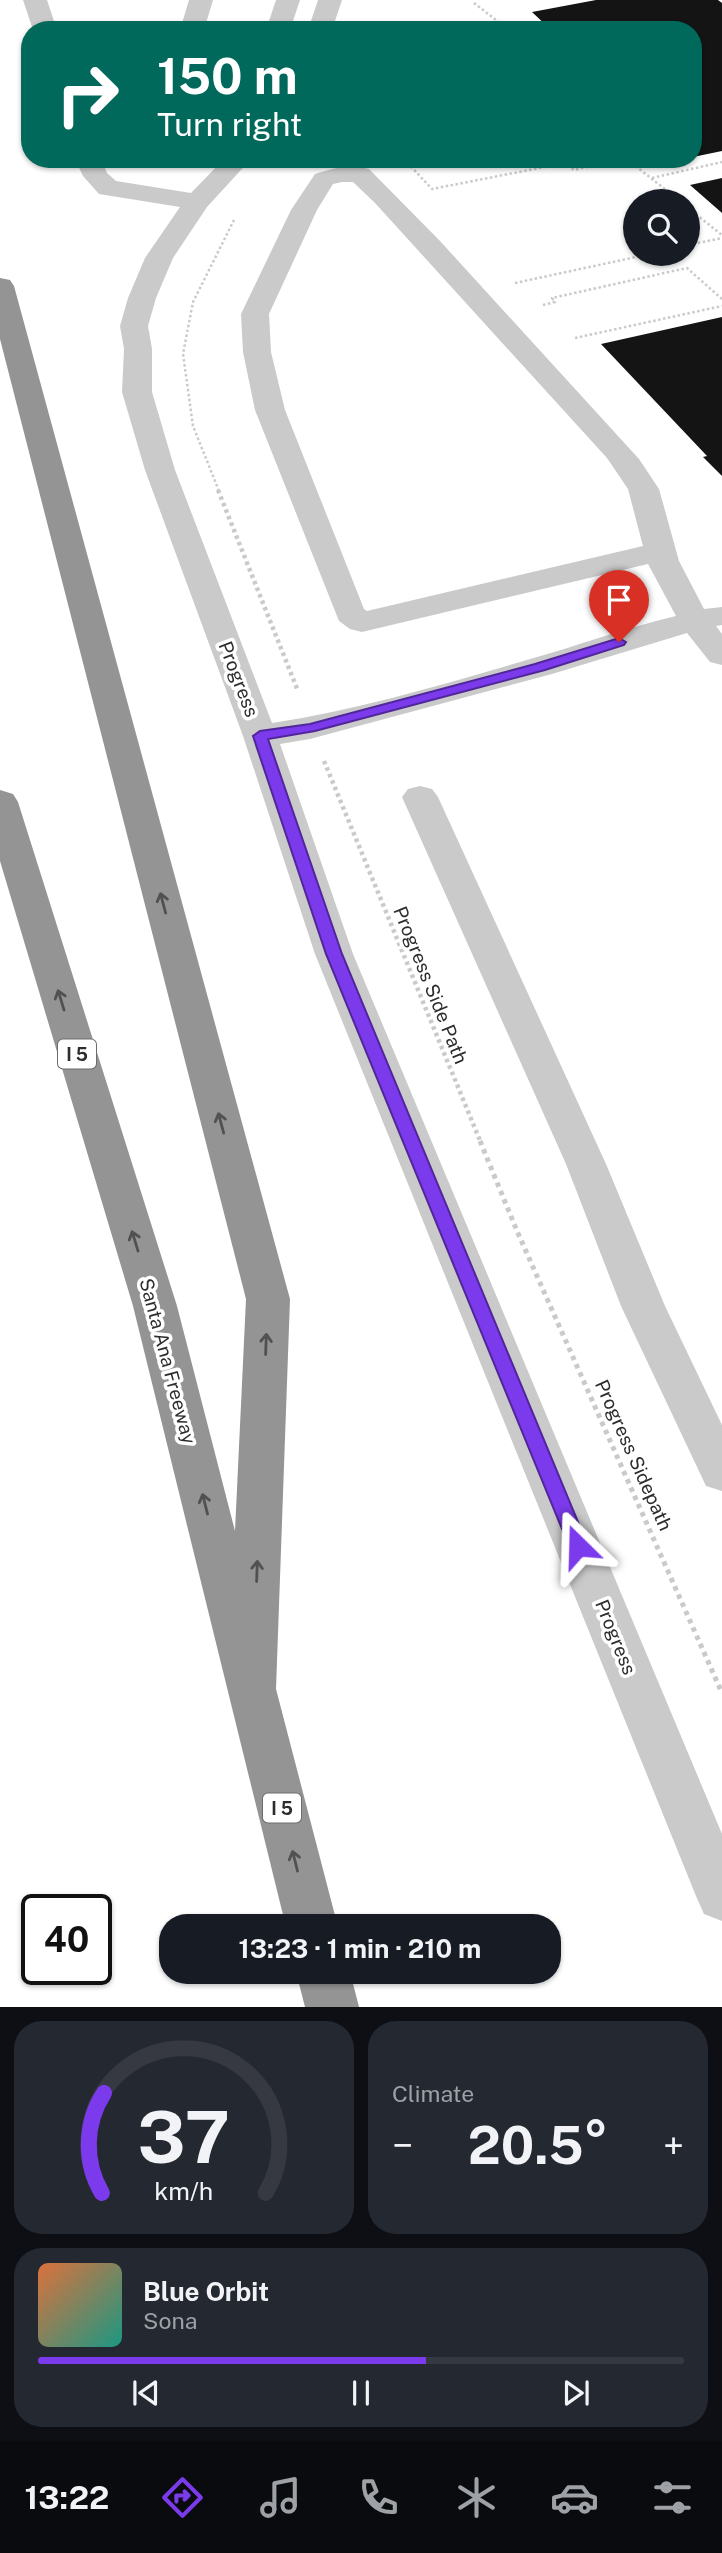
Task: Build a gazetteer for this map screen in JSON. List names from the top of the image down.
{
  "streets": {
    "highway": ["I 5", "Santa Ana Freeway"],
    "street": ["Progress"],
    "path": ["Progress Side Path", "Progress Sidepath"]
  },
  "crossings": [
    ["Progress Side Path", "Progress Sidepath"]
  ],
  "page": {
    "turn": ["150 m", "Turn right"],
    "limit": "40",
    "trip": "13:23 · 1 min · 210 m",
    "tile": "Climate",
    "heat": ["−", "20.5°", "+"],
    "song": ["Blue Orbit", "Sona"],
    "tabs": "13:22",
    "gauge": ["37", "km/h"]
  }
}
